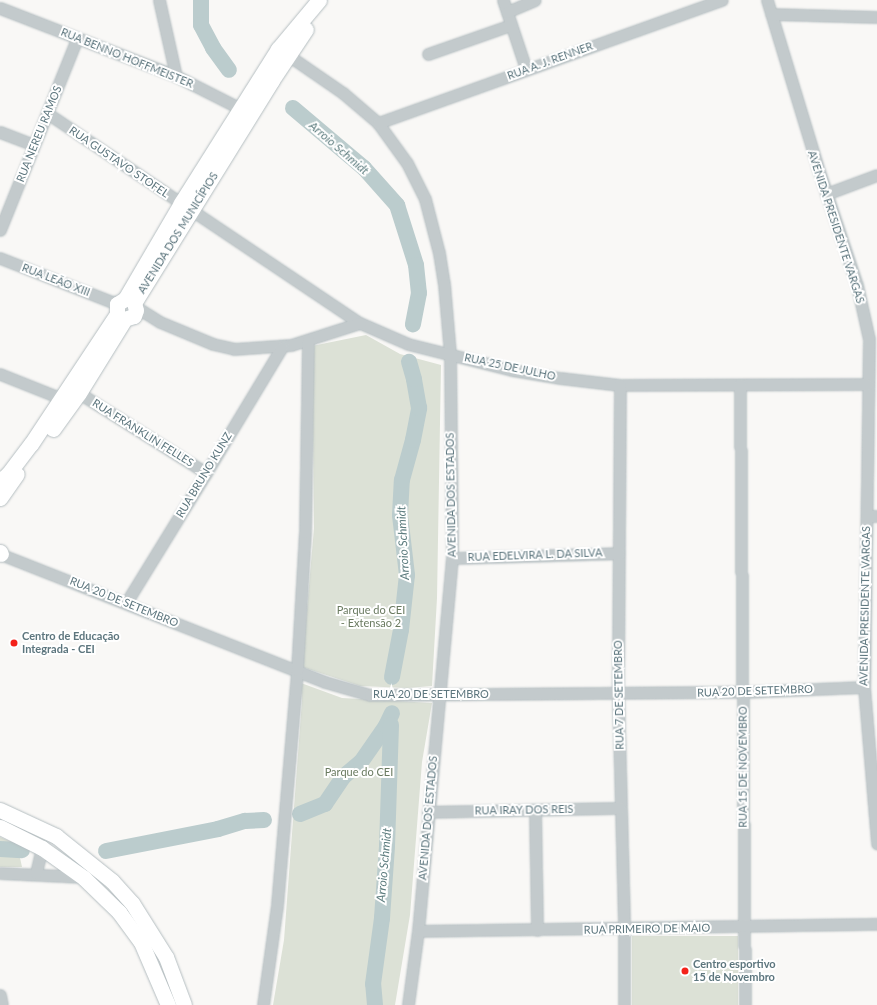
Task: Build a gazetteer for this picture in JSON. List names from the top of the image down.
{
  "streets": {
    "main road": ["AVENIDA DOS MUNICÍPIOS"],
    "street": [
      "RUA BENNO HOFFMEISTER",
      "RUA A. J. RENNER",
      "RUA NEREU RAMOS",
      "RUA GUSTAVO STOFEL",
      "AVENIDA PRESIDENTE VARGAS",
      "RUA LEÃO XIII",
      "RUA 25 DE JULHO",
      "RUA FRANKLIN FELLES",
      "RUA BRUNO KUNZ",
      "AVENIDA DOS ESTADOS",
      "RUA EDELVIRA L. DA SILVA",
      "RUA 20 DE SETEMBRO",
      "RUA 7 DE SETEMBRO",
      "RUA 15 DE NOVEMBRO",
      "RUA IRAY DOS REIS",
      "RUA PRIMEIRO DE MAIO"
    ]
  },
  "crossings": [
    ["RUA BENNO HOFFMEISTER", "RUA NEREU RAMOS"],
    ["RUA BENNO HOFFMEISTER", "AVENIDA DOS MUNICÍPIOS"],
    ["RUA A. J. RENNER", "AVENIDA DOS ESTADOS"],
    ["RUA NEREU RAMOS", "RUA GUSTAVO STOFEL"],
    ["RUA GUSTAVO STOFEL", "AVENIDA DOS MUNICÍPIOS"],
    ["RUA GUSTAVO STOFEL", "RUA 25 DE JULHO"],
    ["AVENIDA PRESIDENTE VARGAS", "RUA 25 DE JULHO"],
    ["AVENIDA PRESIDENTE VARGAS", "RUA 20 DE SETEMBRO"],
    ["AVENIDA DOS MUNICÍPIOS", "RUA LEÃO XIII"],
    ["AVENIDA DOS MUNICÍPIOS", "RUA 25 DE JULHO"],
    ["AVENIDA DOS MUNICÍPIOS", "RUA FRANKLIN FELLES"],
    ["AVENIDA DOS MUNICÍPIOS", "AVENIDA DOS ESTADOS"],
    ["RUA LEÃO XIII", "RUA 25 DE JULHO"],
    ["RUA LEÃO XIII", "RUA BRUNO KUNZ"],
    ["RUA 25 DE JULHO", "AVENIDA DOS ESTADOS"],
    ["RUA 25 DE JULHO", "RUA 7 DE SETEMBRO"],
    ["RUA 25 DE JULHO", "RUA 15 DE NOVEMBRO"],
    ["RUA FRANKLIN FELLES", "RUA BRUNO KUNZ"],
    ["RUA BRUNO KUNZ", "RUA 20 DE SETEMBRO"],
    ["AVENIDA DOS ESTADOS", "RUA EDELVIRA L. DA SILVA"],
    ["AVENIDA DOS ESTADOS", "RUA 20 DE SETEMBRO"],
    ["AVENIDA DOS ESTADOS", "RUA IRAY DOS REIS"],
    ["AVENIDA DOS ESTADOS", "RUA PRIMEIRO DE MAIO"],
    ["RUA EDELVIRA L. DA SILVA", "RUA 7 DE SETEMBRO"],
    ["RUA 20 DE SETEMBRO", "RUA 7 DE SETEMBRO"],
    ["RUA 20 DE SETEMBRO", "RUA 15 DE NOVEMBRO"],
    ["RUA 7 DE SETEMBRO", "RUA IRAY DOS REIS"],
    ["RUA 7 DE SETEMBRO", "RUA PRIMEIRO DE MAIO"],
    ["RUA 15 DE NOVEMBRO", "RUA PRIMEIRO DE MAIO"]
  ],
  "water": ["Arroio Schmidt"],
  "parks": ["Parque do CEI - Extensão 2", "Parque do CEI"],
  "places": ["Centro de Educação Integrada - CEI", "Centro esportivo 15 de Novembro"]
}
